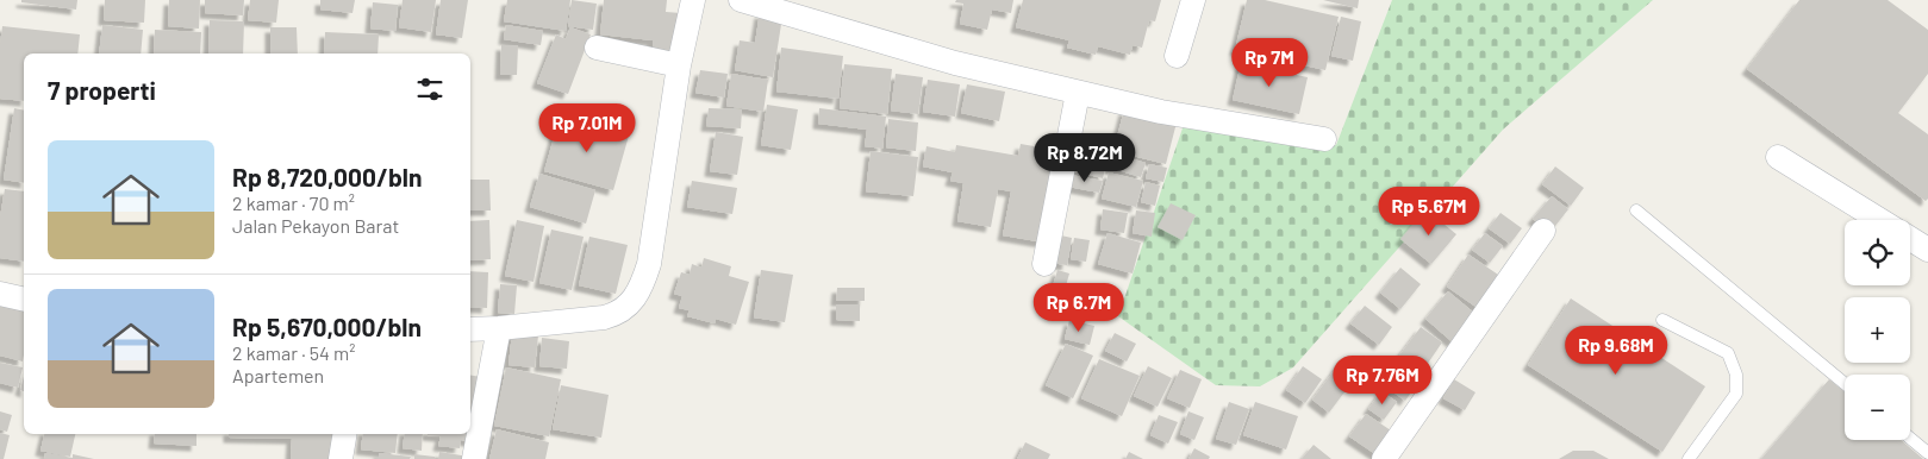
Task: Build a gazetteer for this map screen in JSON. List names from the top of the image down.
{
  "page": {
    "price": [
      "Rp 7M",
      "Rp 7.01M",
      "Rp 8.72M",
      "Rp 5.67M",
      "Rp 6.7M",
      "Rp 9.68M",
      "Rp 7.76M"
    ],
    "heading": "7 properti",
    "list": [
      {
        "name": "Rp 8,720,000/bln",
        "note": "2 kamar · 70 m² · Jalan Pekayon Barat"
      },
      {
        "name": "Rp 5,670,000/bln",
        "note": "2 kamar · 54 m² · Apartemen"
      }
    ],
    "map_buttons": ["+", "−"]
  }
}
